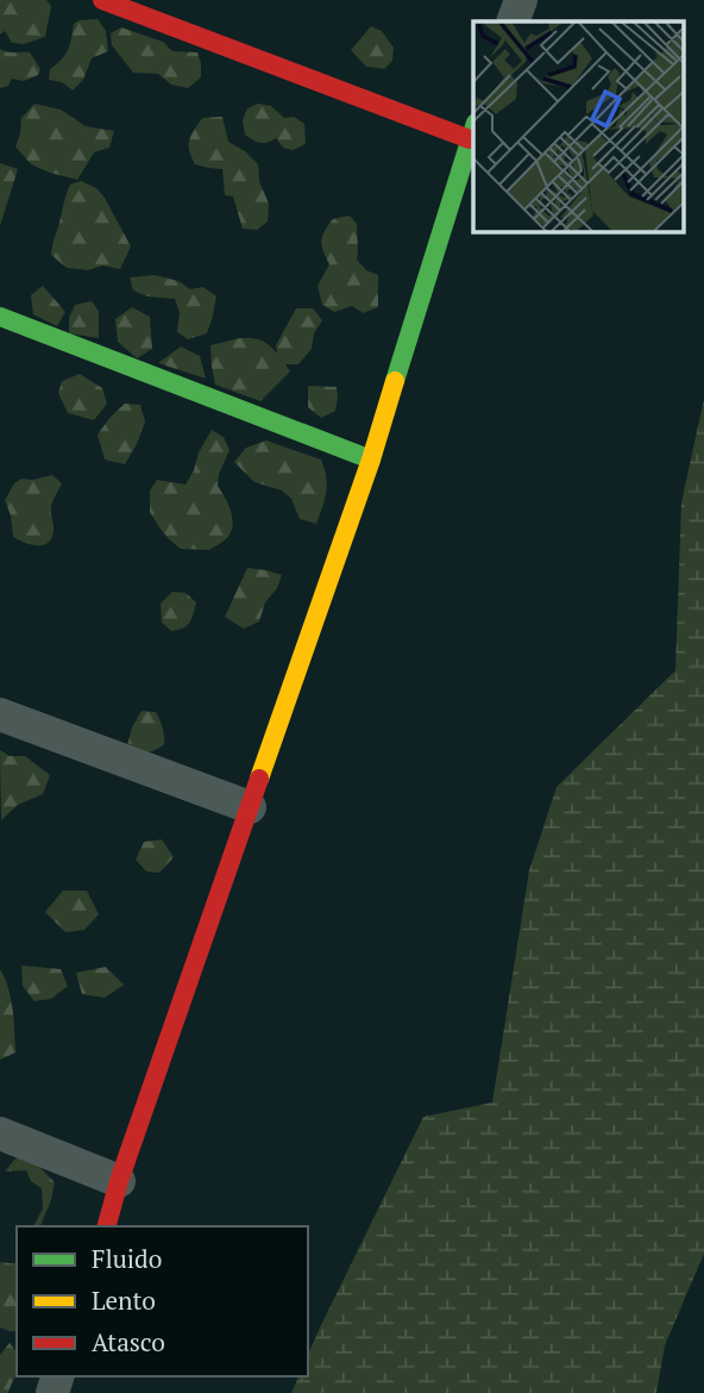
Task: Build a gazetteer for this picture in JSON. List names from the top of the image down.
{
  "legend": ["Fluido", "Lento", "Atasco"]
}
